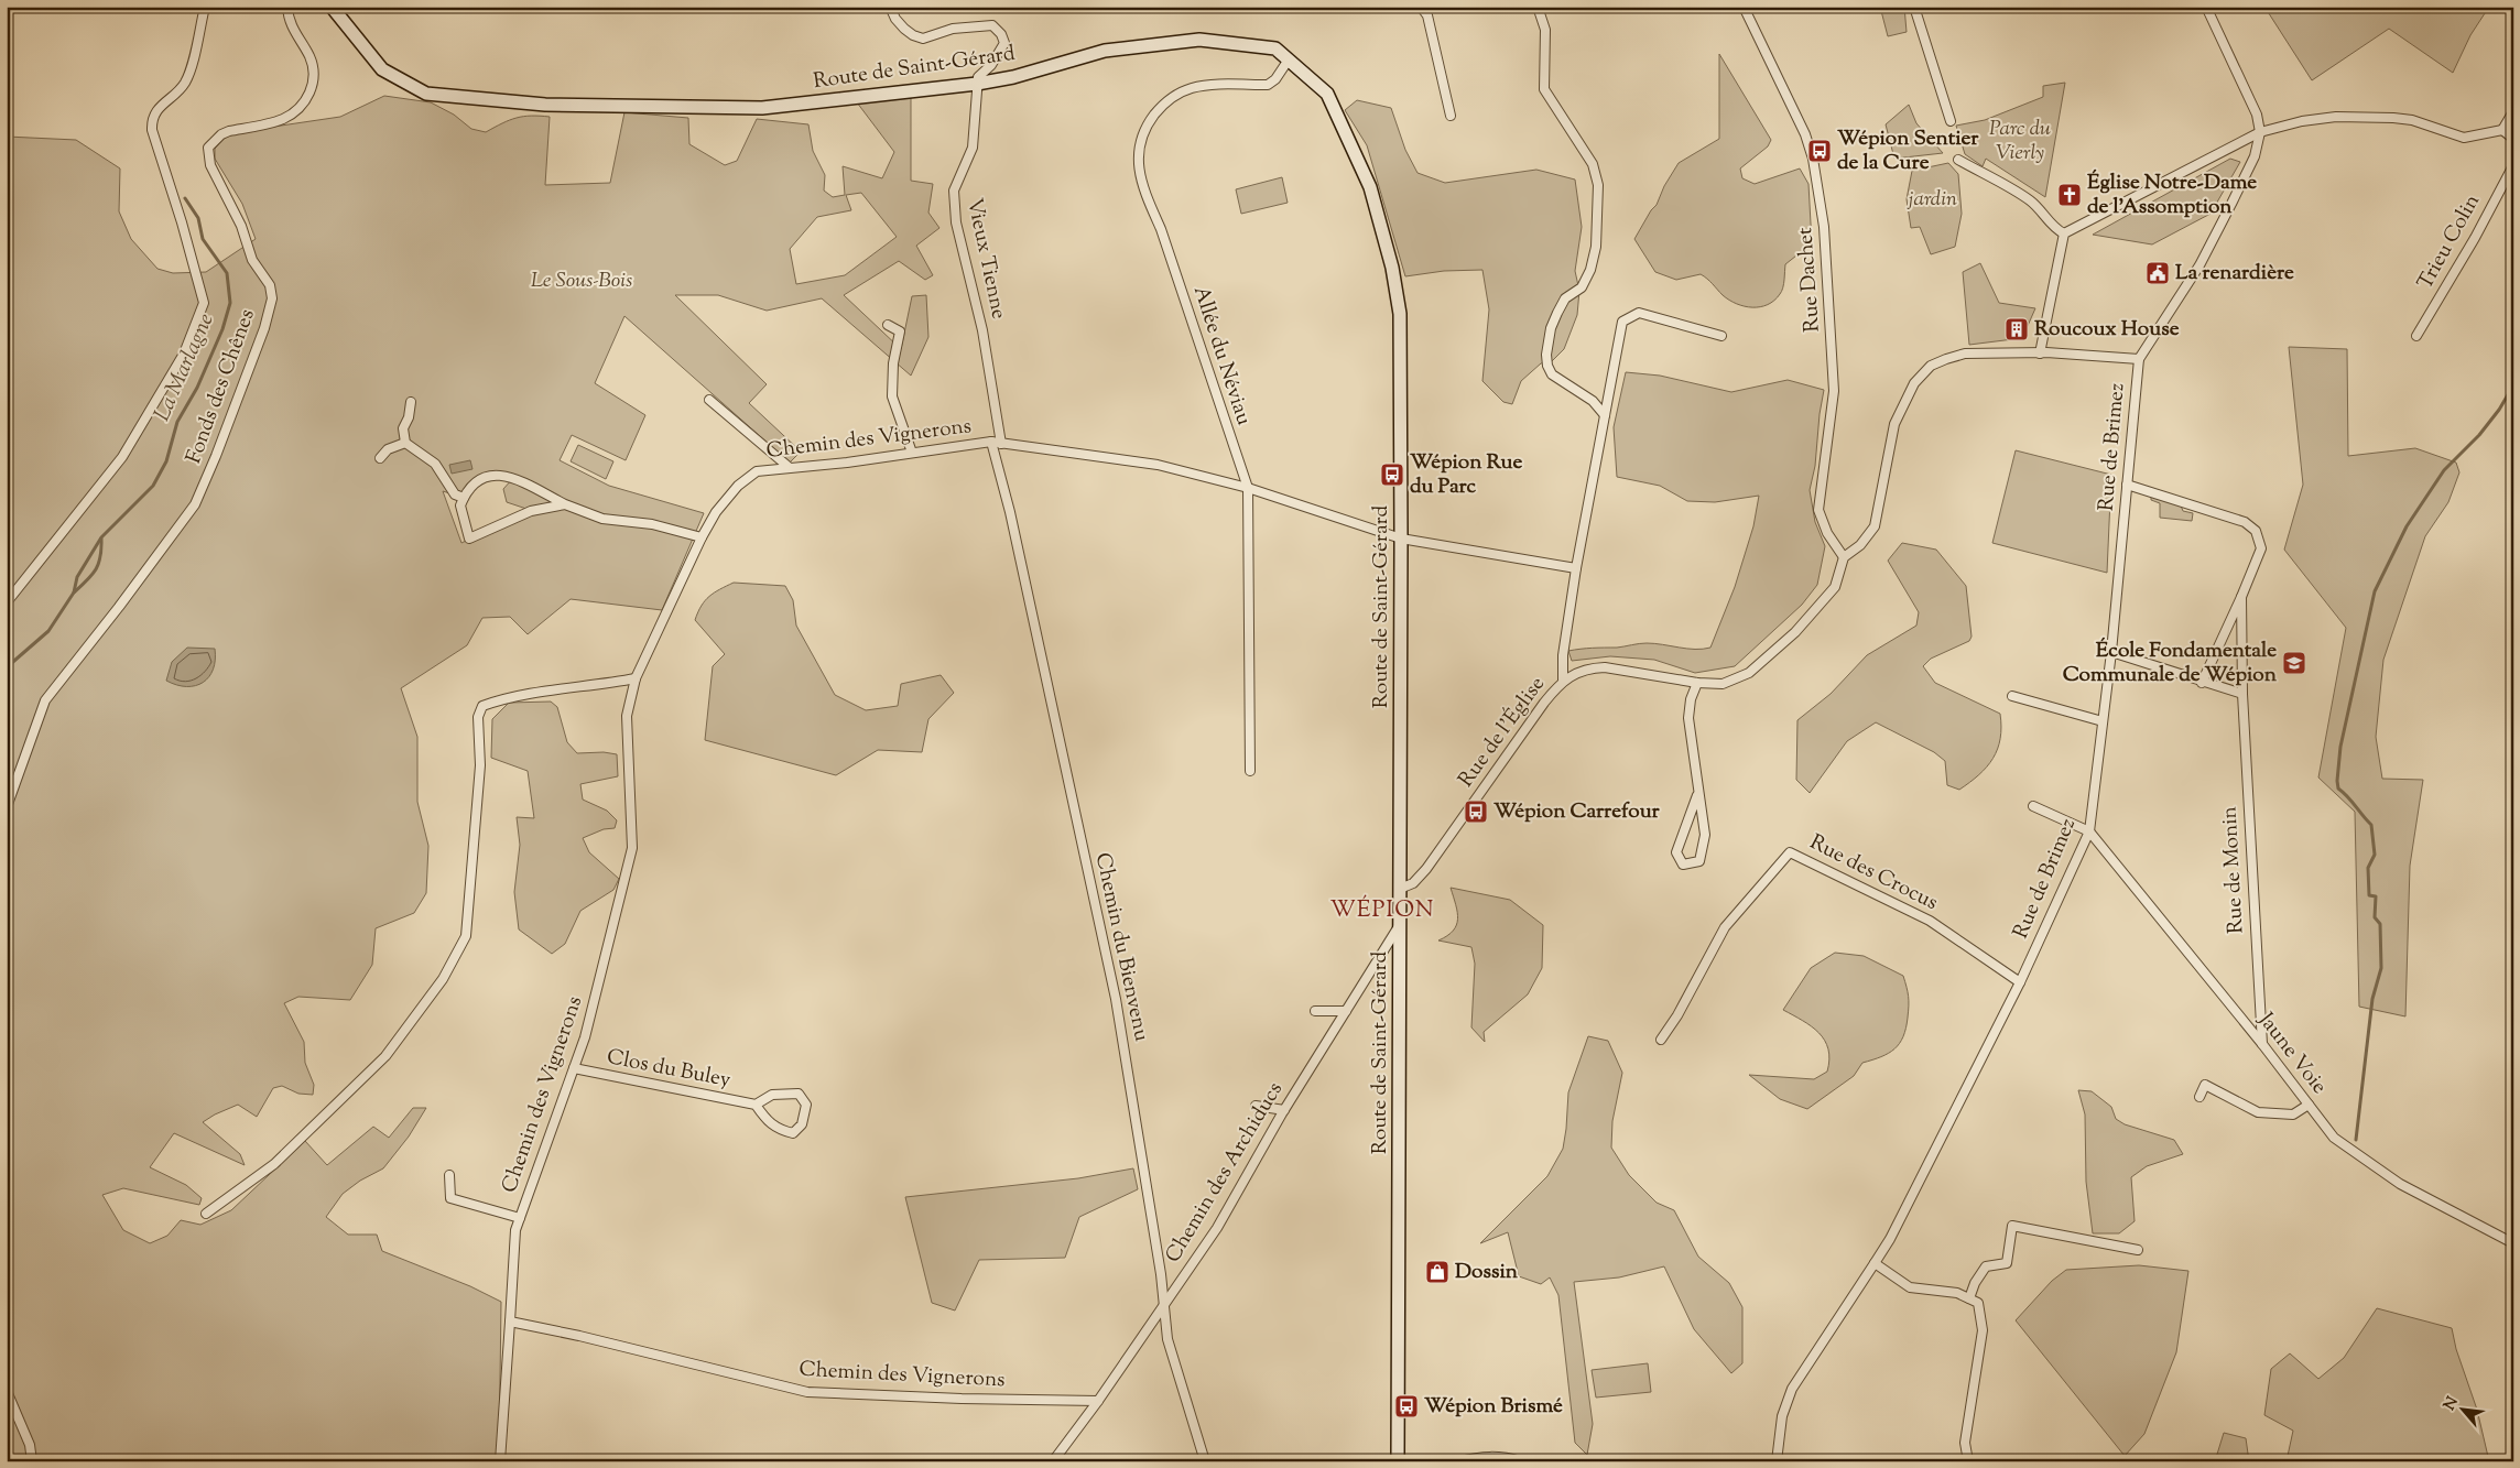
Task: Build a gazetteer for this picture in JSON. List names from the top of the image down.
{
  "streets": {
    "main road": ["Route de Saint-Gérard"],
    "street": [
      "Trieu Colin",
      "Vieux Tienne",
      "Rue Dachet",
      "Allée du Néviau",
      "Fonds des Chênes",
      "Chemin des Vignerons",
      "Rue de Brimez",
      "Rue de l'Église",
      "Rue de Monin",
      "Rue des Crocus",
      "Chemin du Bienvenu",
      "Jaune Voie",
      "Clos du Buley",
      "Chemin des Archiducs"
    ]
  },
  "crossings": [
    ["Route de Saint-Gérard", "Vieux Tienne"],
    ["Route de Saint-Gérard", "Allée du Néviau"],
    ["Route de Saint-Gérard", "Chemin des Vignerons"],
    ["Route de Saint-Gérard", "Rue de l'Église"],
    ["Route de Saint-Gérard", "Chemin des Archiducs"],
    ["Vieux Tienne", "Chemin des Vignerons"],
    ["Rue Dachet", "Rue de l'Église"],
    ["Allée du Néviau", "Chemin des Vignerons"],
    ["Chemin des Vignerons", "Chemin du Bienvenu"],
    ["Chemin des Vignerons", "Clos du Buley"],
    ["Chemin des Vignerons", "Chemin des Archiducs"],
    ["Rue de Brimez", "Rue des Crocus"],
    ["Rue de Brimez", "Jaune Voie"],
    ["Rue de Monin", "Jaune Voie"],
    ["Chemin du Bienvenu", "Chemin des Archiducs"]
  ],
  "districts": ["WÉPION"],
  "water": ["La Marlagne"],
  "parks": ["Parc du Vierly", "jardin", "Le Sous-Bois"],
  "places": {
    "bus stop": [
      "Wépion Sentier de la Cure",
      "Wépion Rue du Parc",
      "Wépion Carrefour",
      "Wépion Brismé"
    ],
    "church": ["Église Notre-Dame de l'Assomption"],
    "public building": ["La renardière"],
    "building": ["Roucoux House"],
    "school or university": ["École Fondamentale Communale de Wépion"],
    "shop": ["Dossin"]
  },
  "north": "top left"
}
